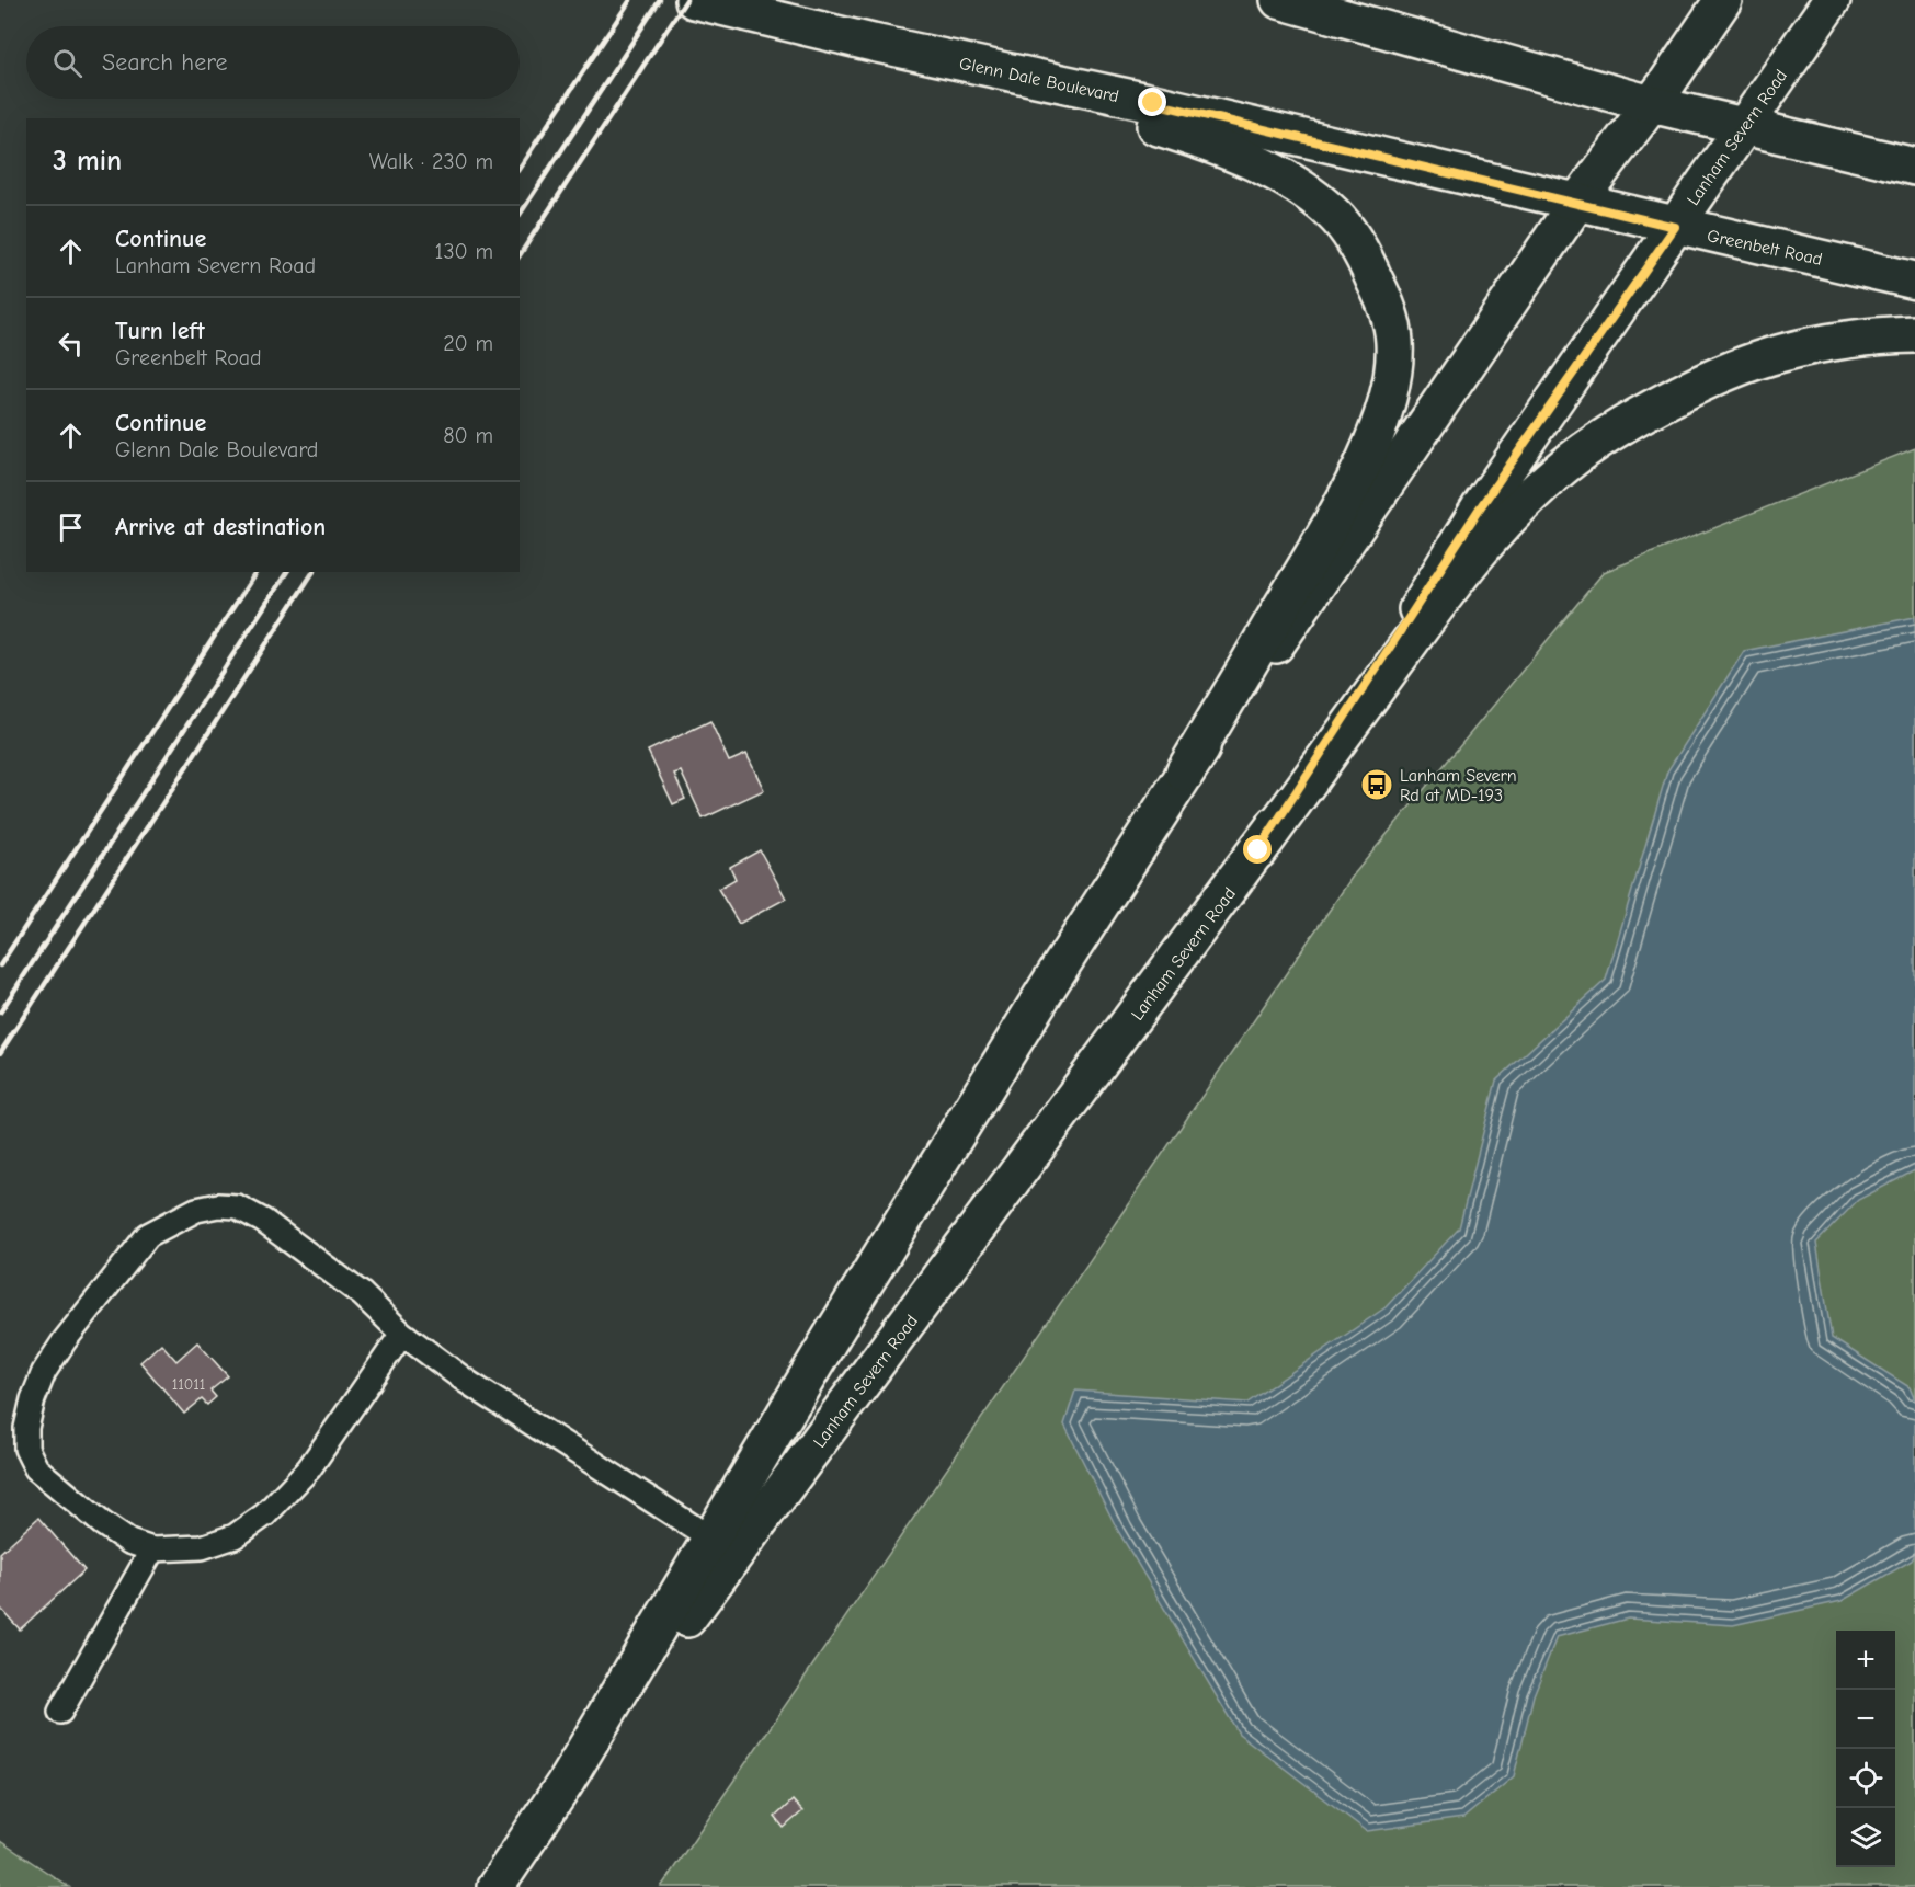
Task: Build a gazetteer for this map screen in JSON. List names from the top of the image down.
{
  "streets": {
    "main road": ["Glenn Dale Boulevard", "Lanham Severn Road", "Greenbelt Road"]
  },
  "crossings": [
    ["Glenn Dale Boulevard", "Lanham Severn Road"],
    ["Glenn Dale Boulevard", "Greenbelt Road"],
    ["Lanham Severn Road", "Greenbelt Road"]
  ],
  "places": {
    "bus stop": ["Lanham Severn Rd at MD-193"]
  },
  "house_numbers": ["11011"],
  "page": {
    "search": "Search here",
    "heading": ["3 min", "Walk · 230 m"],
    "list": [
      ["Continue", "Lanham Severn Road", "130 m"],
      ["Turn left", "Greenbelt Road", "20 m"],
      ["Continue", "Glenn Dale Boulevard", "80 m"],
      "Arrive at destination"
    ],
    "map_buttons": ["+", "−"]
  }
}
